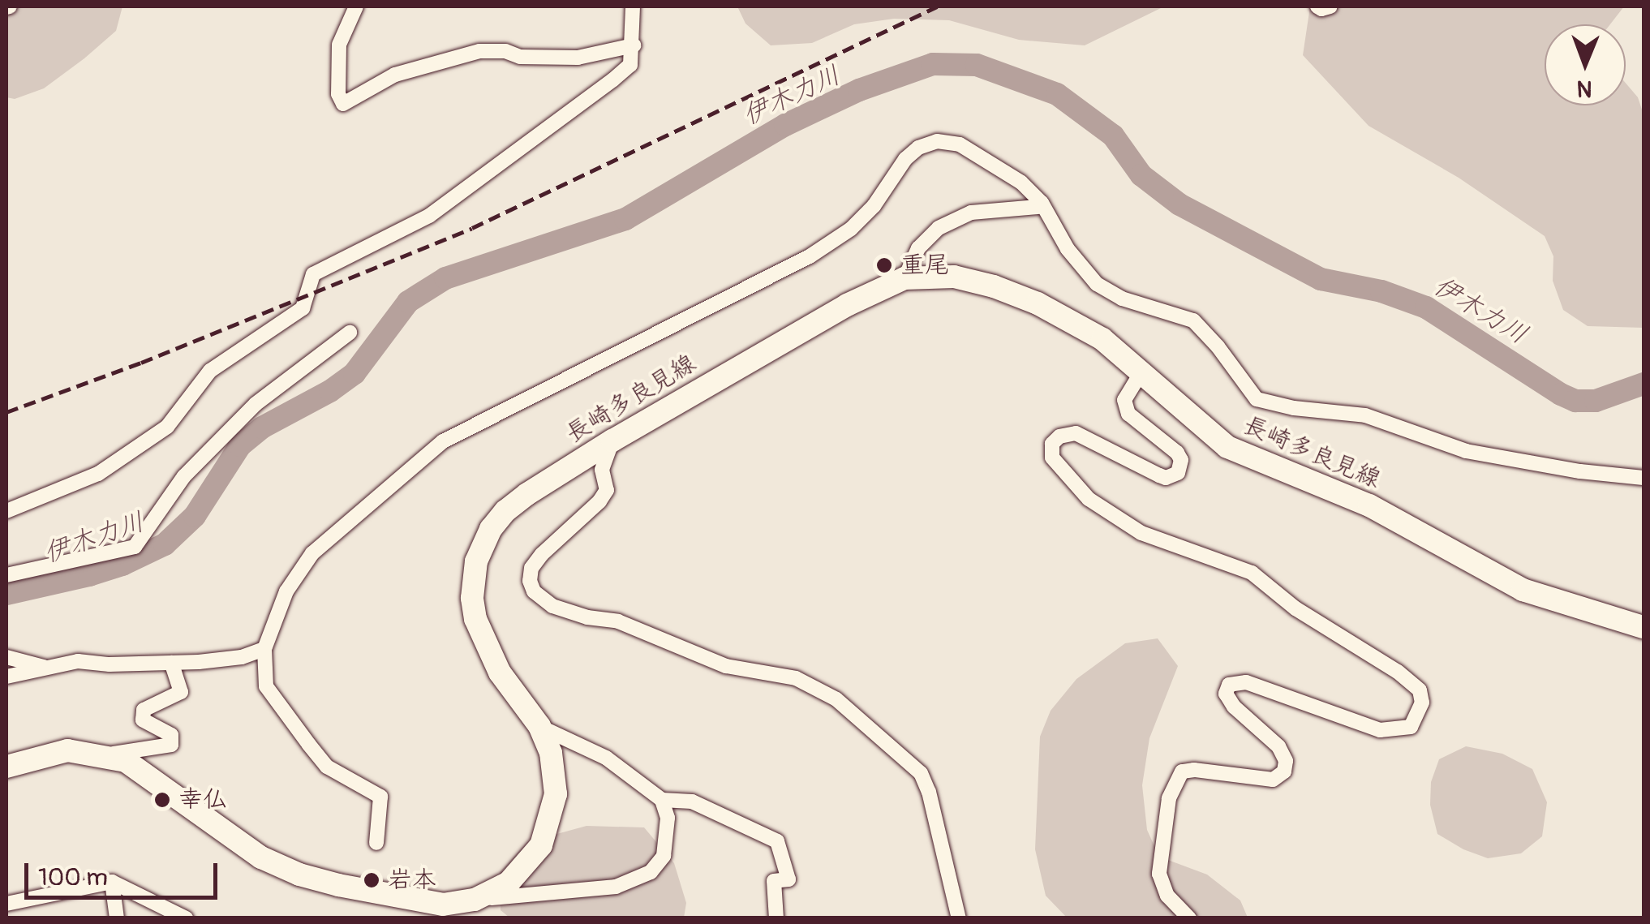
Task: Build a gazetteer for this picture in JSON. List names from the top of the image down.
{
  "streets": {
    "main road": ["長崎多良見線"]
  },
  "water": ["伊木力川"],
  "places": ["重尾", "幸仏", "岩本"],
  "scale_bar": "100 m",
  "north": "bottom"
}
